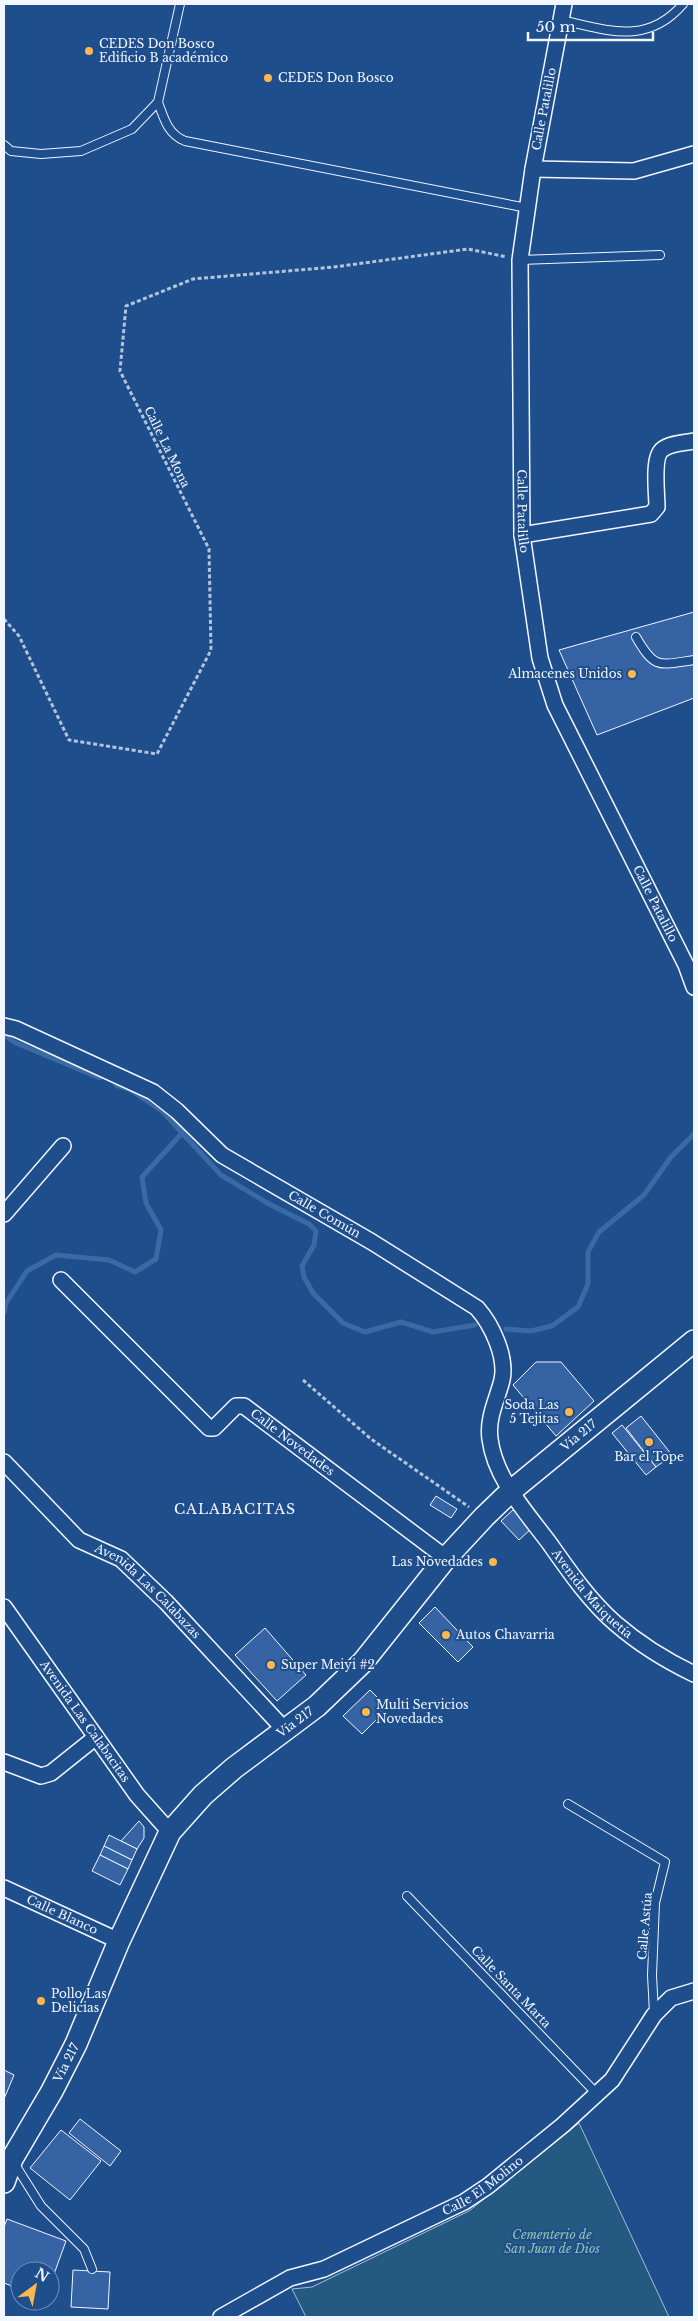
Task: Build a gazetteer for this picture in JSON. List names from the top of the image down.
{
  "streets": {
    "main road": ["Vía 217"],
    "street": [
      "Calle Patalillo",
      "Calle Común",
      "Calle Novedades",
      "Avenida Maiquetía",
      "Avenida Las Calabazas",
      "Avenida Las Calabacitas",
      "Calle Blanco",
      "Calle El Molino"
    ],
    "lane": ["Calle Astúa", "Calle Santa Marta"],
    "path": ["Calle La Mona"]
  },
  "crossings": [
    ["Calle Patalillo", "Calle La Mona"],
    ["Calle Común", "Vía 217"],
    ["Calle Común", "Avenida Maiquetía"],
    ["Vía 217", "Calle Novedades"],
    ["Vía 217", "Avenida Maiquetía"],
    ["Vía 217", "Avenida Las Calabazas"],
    ["Vía 217", "Avenida Las Calabacitas"],
    ["Vía 217", "Calle Blanco"],
    ["Calle Astúa", "Calle El Molino"],
    ["Calle Santa Marta", "Calle El Molino"]
  ],
  "districts": ["CALABACITAS"],
  "parks": ["Cementerio de San Juan de Dios"],
  "places": [
    "CEDES Don Bosco Edificio B académico",
    "CEDES Don Bosco",
    "Almacenes Unidos",
    "Soda Las 5 Tejitas",
    "Bar el Tope",
    "Las Novedades",
    "Autos Chavarria",
    "Super Meiyi #2",
    "Multi Servicios Novedades",
    "Pollo Las Delicias"
  ],
  "scale_bar": "50 m",
  "north": "top right"
}
